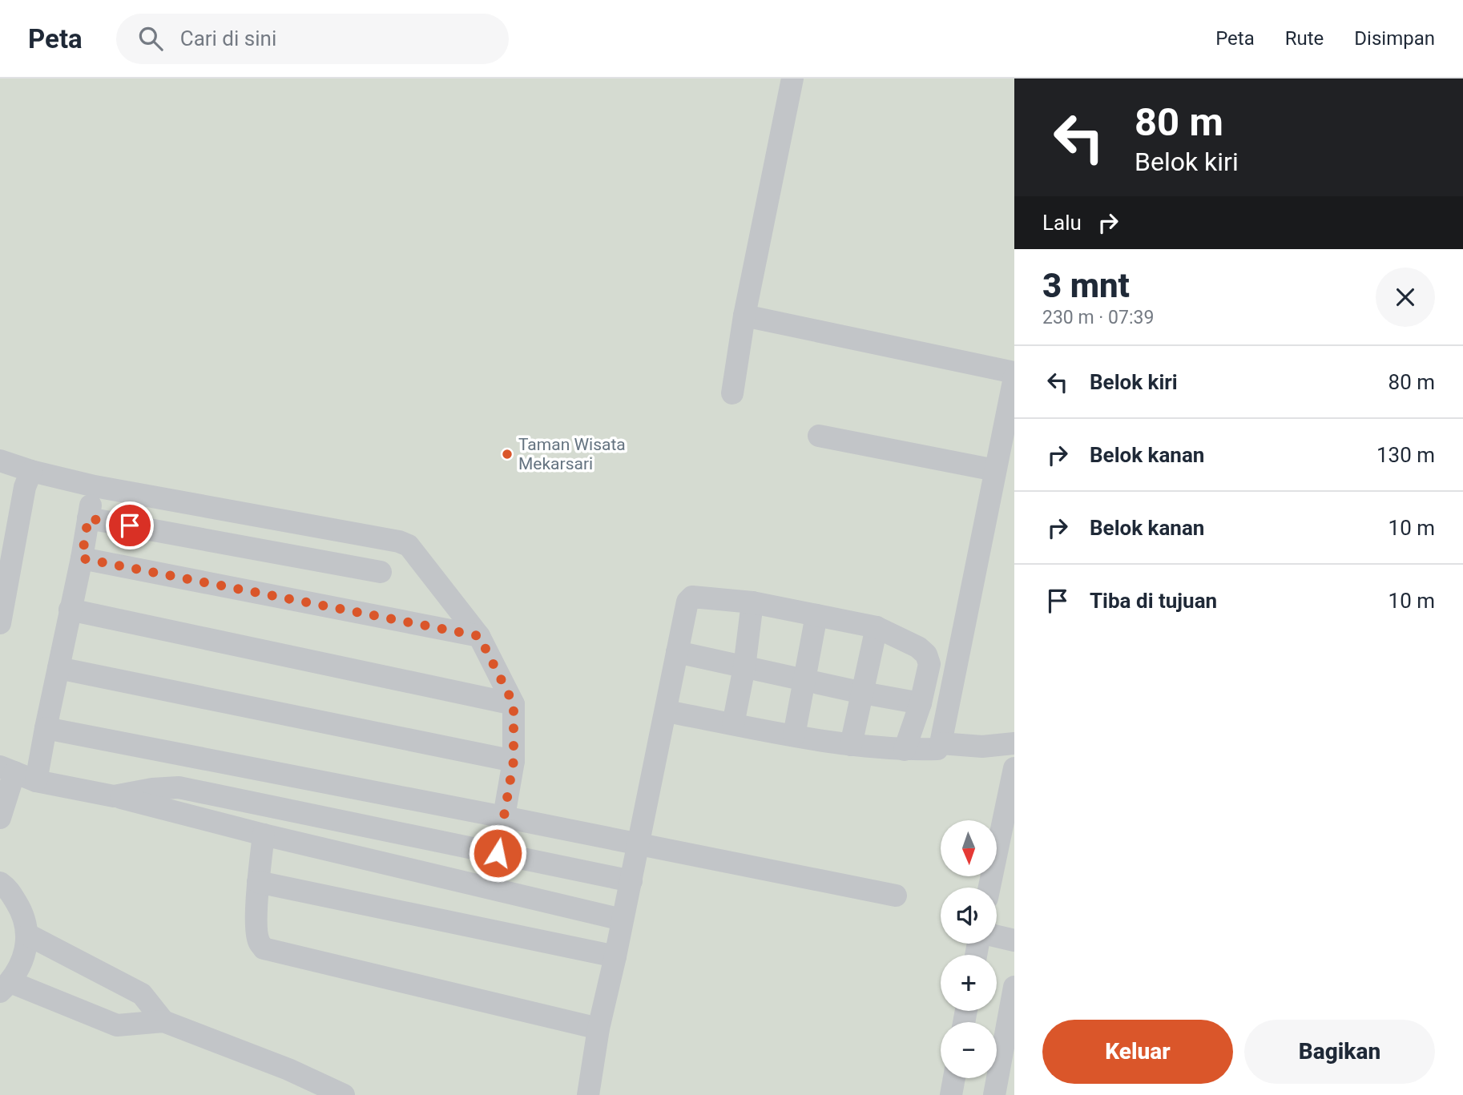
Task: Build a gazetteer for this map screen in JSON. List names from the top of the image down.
{
  "places": ["Taman Wisata Mekarsari"],
  "north": "bottom",
  "page": {
    "header": "Peta",
    "search": "Cari di sini",
    "nav": ["Peta", "Rute", "Disimpan"],
    "turn": ["80 m", "Belok kiri"],
    "then": "Lalu",
    "heading": ["3 mnt", "230 m · 07:39"],
    "list": [
      {
        "name": "Belok kiri",
        "value": "80 m"
      },
      {
        "name": "Belok kanan",
        "value": "130 m"
      },
      {
        "name": "Belok kanan",
        "value": "10 m"
      },
      {
        "name": "Tiba di tujuan",
        "value": "10 m"
      }
    ],
    "map_buttons": ["+", "−"],
    "buttons": ["Keluar", "Bagikan"]
  }
}
